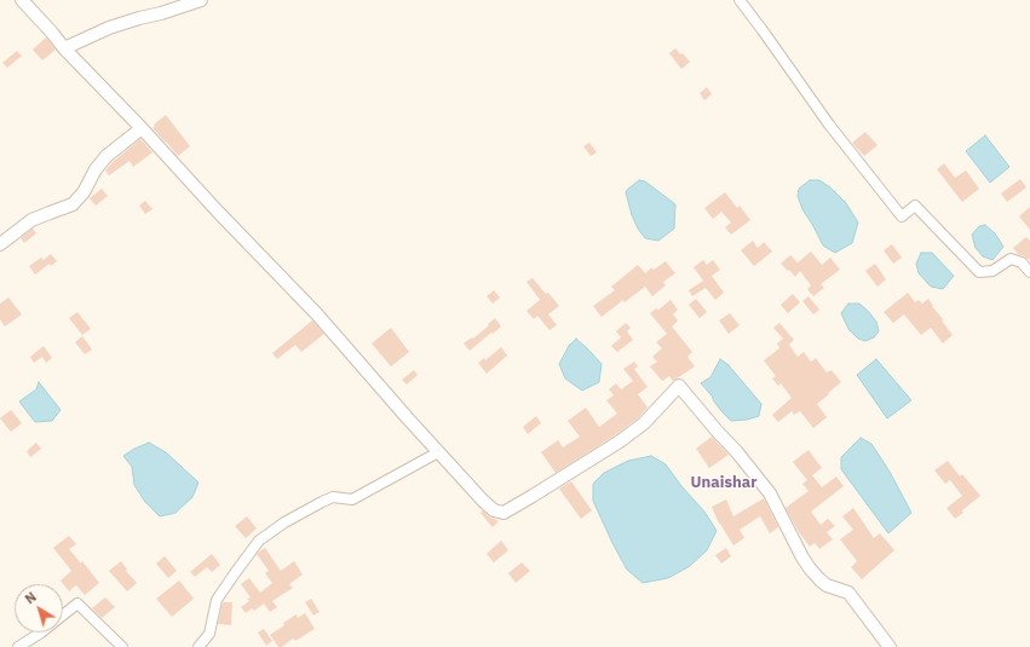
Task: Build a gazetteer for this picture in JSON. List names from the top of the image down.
{
  "districts": ["Unaishar"],
  "north": "top left"
}
